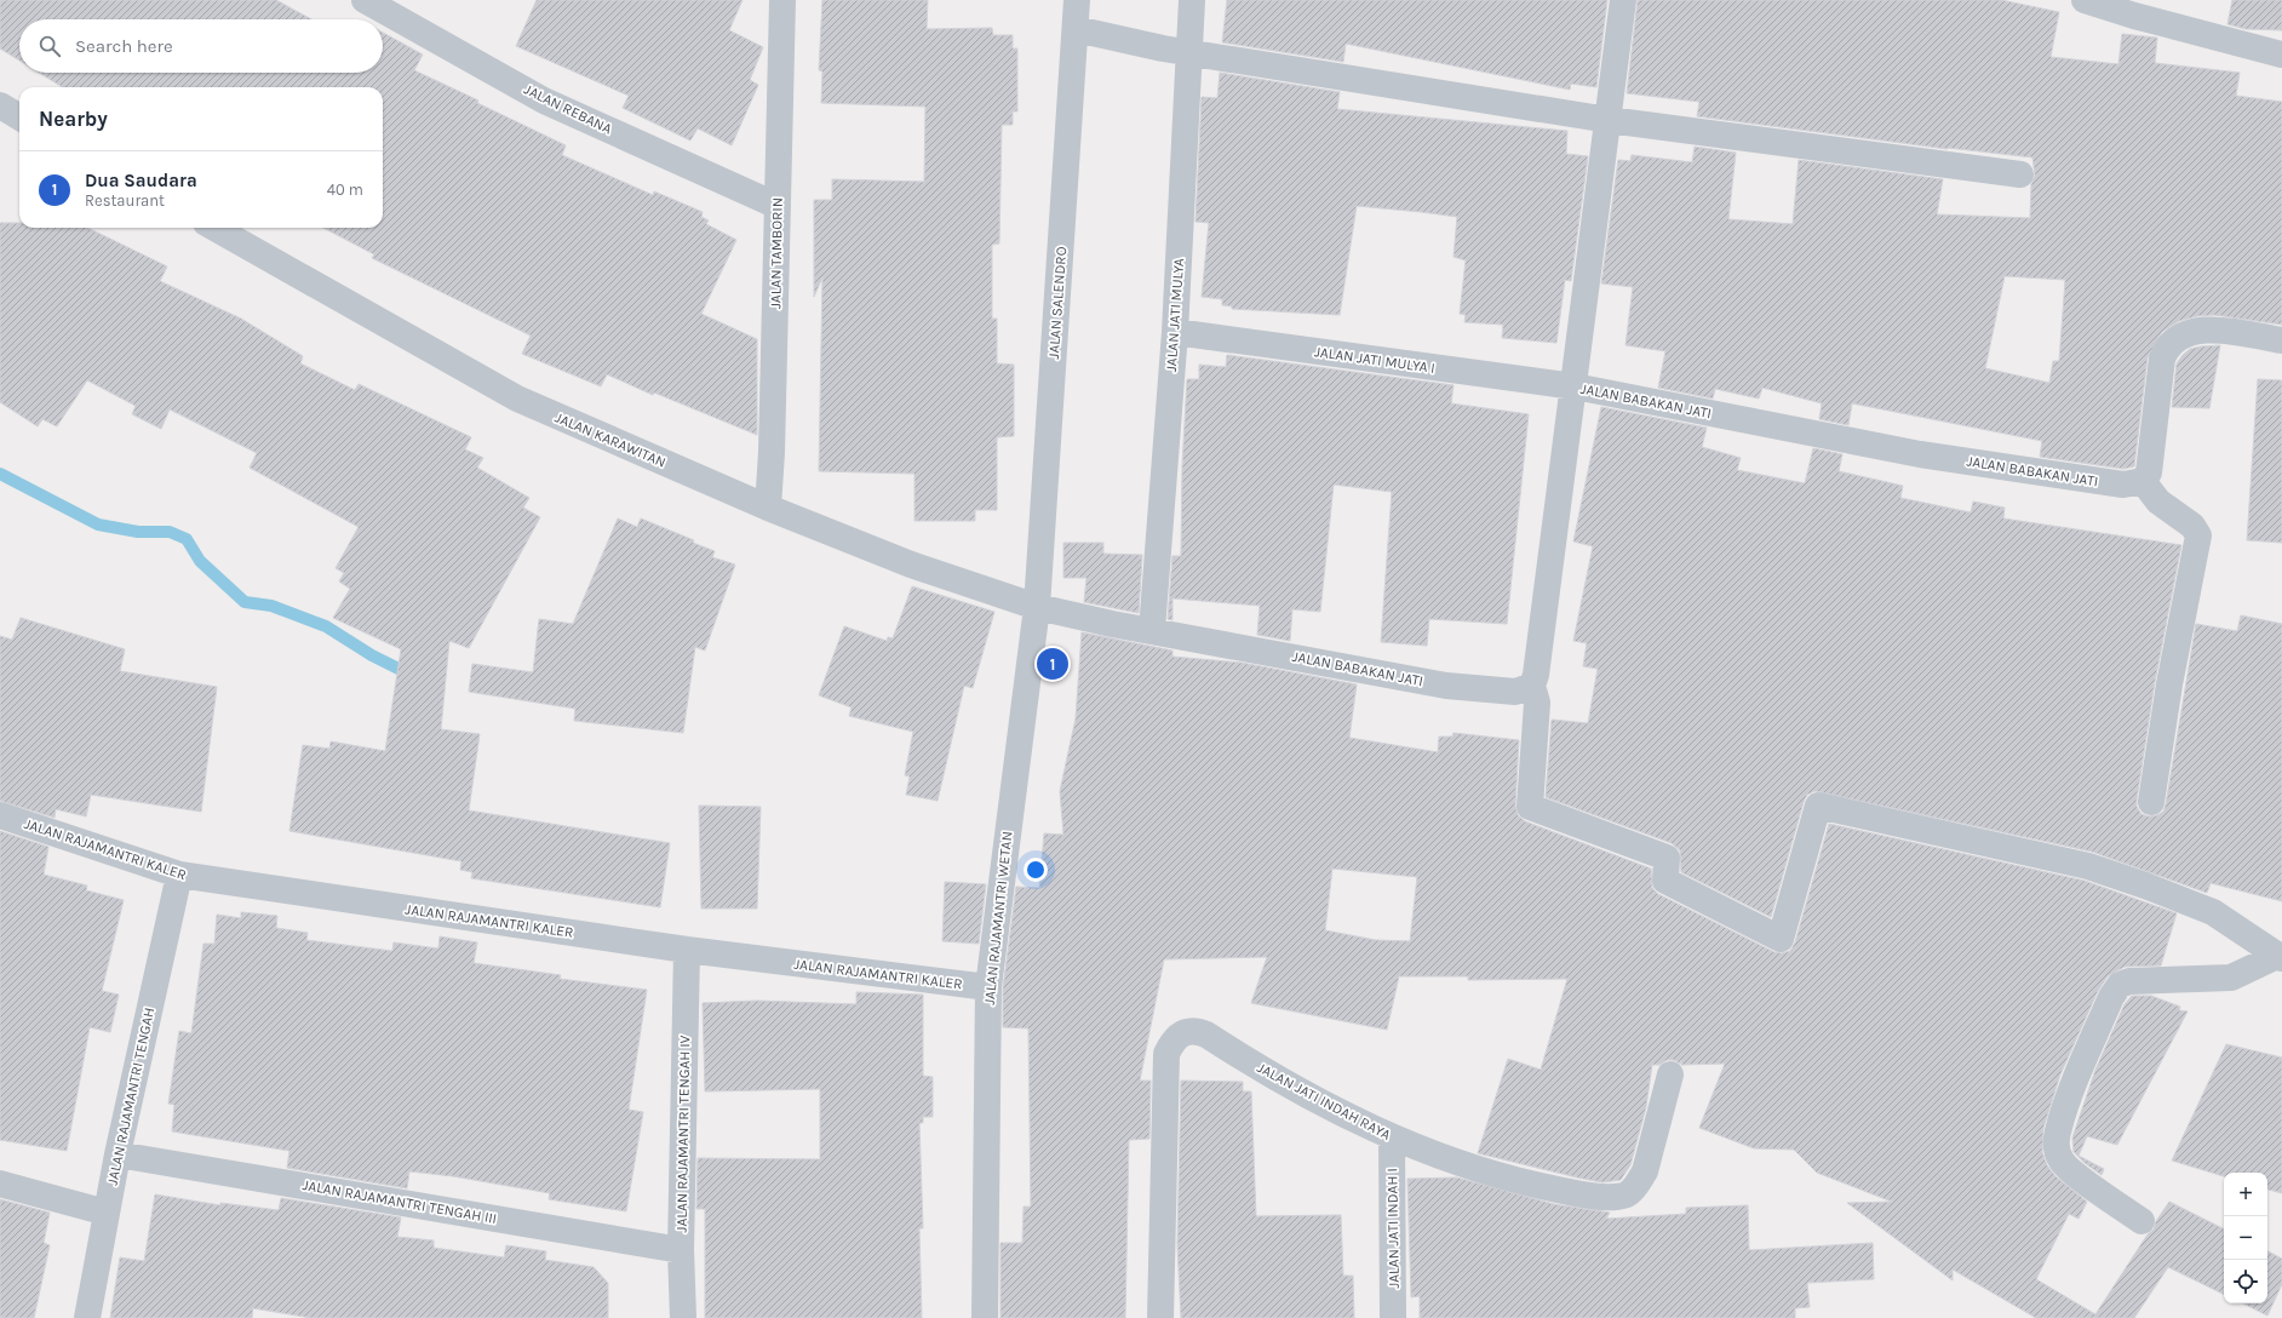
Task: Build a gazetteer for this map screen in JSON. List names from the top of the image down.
{
  "streets": {
    "street": [
      "JALAN REBANA",
      "JALAN TAMBORIN",
      "JALAN SALENDRO",
      "JALAN JATI MULYA",
      "JALAN JATI MULYA I",
      "JALAN BABAKAN JATI",
      "JALAN KARAWITAN",
      "JALAN RAJAMANTRI KALER",
      "JALAN RAJAMANTRI WETAN",
      "JALAN RAJAMANTRI TENGAH",
      "JALAN JATI INDAH RAYA",
      "JALAN RAJAMANTRI TENGAH IV",
      "JALAN RAJAMANTRI TENGAH III",
      "JALAN JATI INDAH I"
    ]
  },
  "crossings": [
    ["JALAN REBANA", "JALAN TAMBORIN"],
    ["JALAN TAMBORIN", "JALAN KARAWITAN"],
    ["JALAN SALENDRO", "JALAN BABAKAN JATI"],
    ["JALAN SALENDRO", "JALAN KARAWITAN"],
    ["JALAN SALENDRO", "JALAN RAJAMANTRI WETAN"],
    ["JALAN JATI MULYA", "JALAN JATI MULYA I"],
    ["JALAN JATI MULYA", "JALAN BABAKAN JATI"],
    ["JALAN JATI MULYA I", "JALAN BABAKAN JATI"],
    ["JALAN BABAKAN JATI", "JALAN KARAWITAN"],
    ["JALAN BABAKAN JATI", "JALAN RAJAMANTRI WETAN"],
    ["JALAN KARAWITAN", "JALAN RAJAMANTRI WETAN"],
    ["JALAN RAJAMANTRI KALER", "JALAN RAJAMANTRI WETAN"],
    ["JALAN RAJAMANTRI KALER", "JALAN RAJAMANTRI TENGAH"],
    ["JALAN RAJAMANTRI KALER", "JALAN RAJAMANTRI TENGAH IV"],
    ["JALAN RAJAMANTRI TENGAH", "JALAN RAJAMANTRI TENGAH III"],
    ["JALAN JATI INDAH RAYA", "JALAN JATI INDAH I"],
    ["JALAN RAJAMANTRI TENGAH IV", "JALAN RAJAMANTRI TENGAH III"]
  ],
  "page": {
    "search": "Search here",
    "heading": "Nearby",
    "list": [
      {
        "mark": "1",
        "name": "Dua Saudara",
        "note": "Restaurant",
        "value": "40 m"
      }
    ],
    "pins": "1",
    "map_buttons": ["+", "−"]
  }
}
